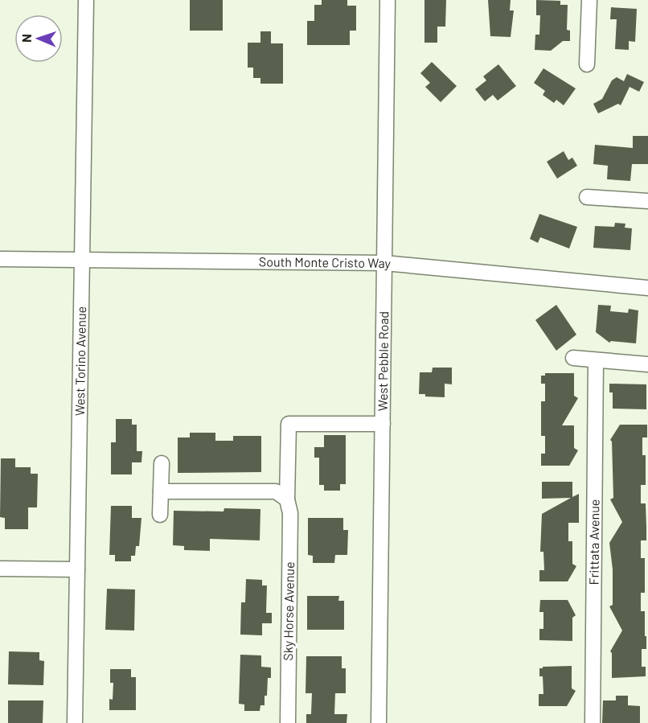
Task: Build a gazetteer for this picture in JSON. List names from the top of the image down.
{
  "streets": {
    "street": [
      "South Monte Cristo Way",
      "West Torino Avenue",
      "West Pebble Road",
      "Frittata Avenue",
      "Sky Horse Avenue"
    ]
  },
  "crossings": [
    ["South Monte Cristo Way", "West Torino Avenue"],
    ["South Monte Cristo Way", "West Pebble Road"],
    ["West Pebble Road", "Sky Horse Avenue"]
  ],
  "north": "left"
}
